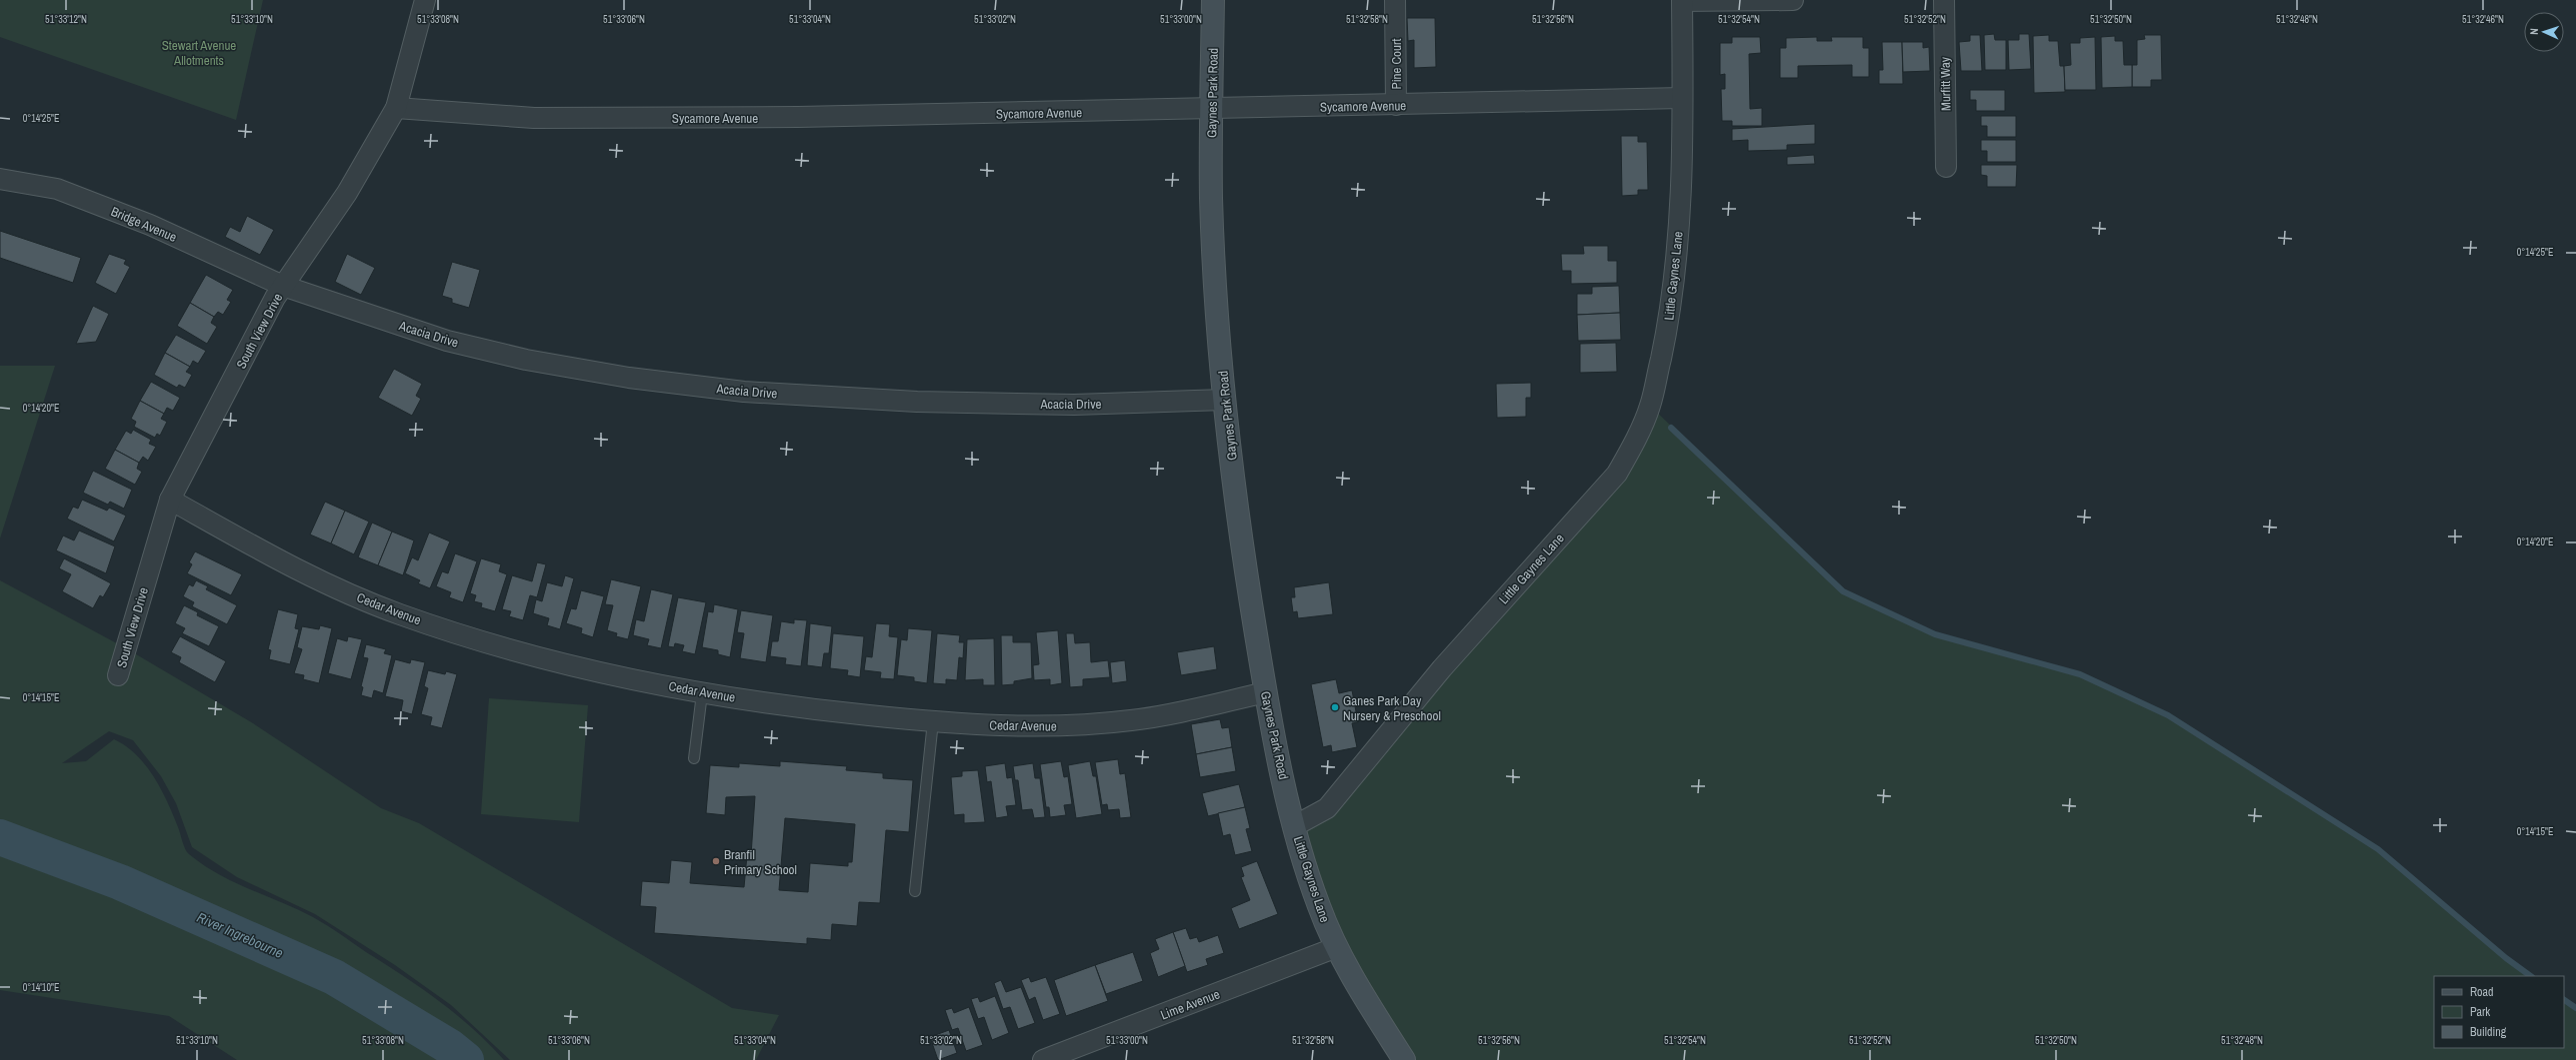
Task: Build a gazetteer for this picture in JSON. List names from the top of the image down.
{
  "streets": {
    "street": [
      "Pine Court",
      "Murfitt Way",
      "Gaynes Park Road",
      "Sycamore Avenue",
      "Bridge Avenue",
      "Little Gaynes Lane",
      "South View Drive",
      "Acacia Drive",
      "Cedar Avenue",
      "Lime Avenue"
    ]
  },
  "crossings": [
    ["Pine Court", "Sycamore Avenue"],
    ["Gaynes Park Road", "Sycamore Avenue"],
    ["Gaynes Park Road", "Little Gaynes Lane"],
    ["Gaynes Park Road", "Acacia Drive"],
    ["Gaynes Park Road", "Cedar Avenue"],
    ["Sycamore Avenue", "Little Gaynes Lane"],
    ["Sycamore Avenue", "South View Drive"],
    ["Bridge Avenue", "South View Drive"],
    ["Bridge Avenue", "Acacia Drive"],
    ["Little Gaynes Lane", "Lime Avenue"],
    ["South View Drive", "Acacia Drive"],
    ["South View Drive", "Cedar Avenue"]
  ],
  "water": ["River Ingrebourne"],
  "parks": ["Stewart Avenue Allotments"],
  "places": ["Ganes Park Day Nursery & Preschool", "Branfil Primary School"],
  "legend": ["Road", "Park", "Building"],
  "north": "left",
  "coordinates": [
    "51°33'12\"N",
    "51°33'10\"N",
    "51°33'08\"N",
    "51°33'06\"N",
    "51°33'04\"N",
    "51°33'02\"N",
    "51°33'00\"N",
    "51°32'58\"N",
    "51°32'56\"N",
    "51°32'54\"N",
    "51°32'52\"N",
    "51°32'50\"N",
    "51°32'48\"N",
    "51°32'46\"N",
    "0°14'25\"E",
    "0°14'20\"E",
    "0°14'15\"E",
    "0°14'10\"E"
  ]
}
